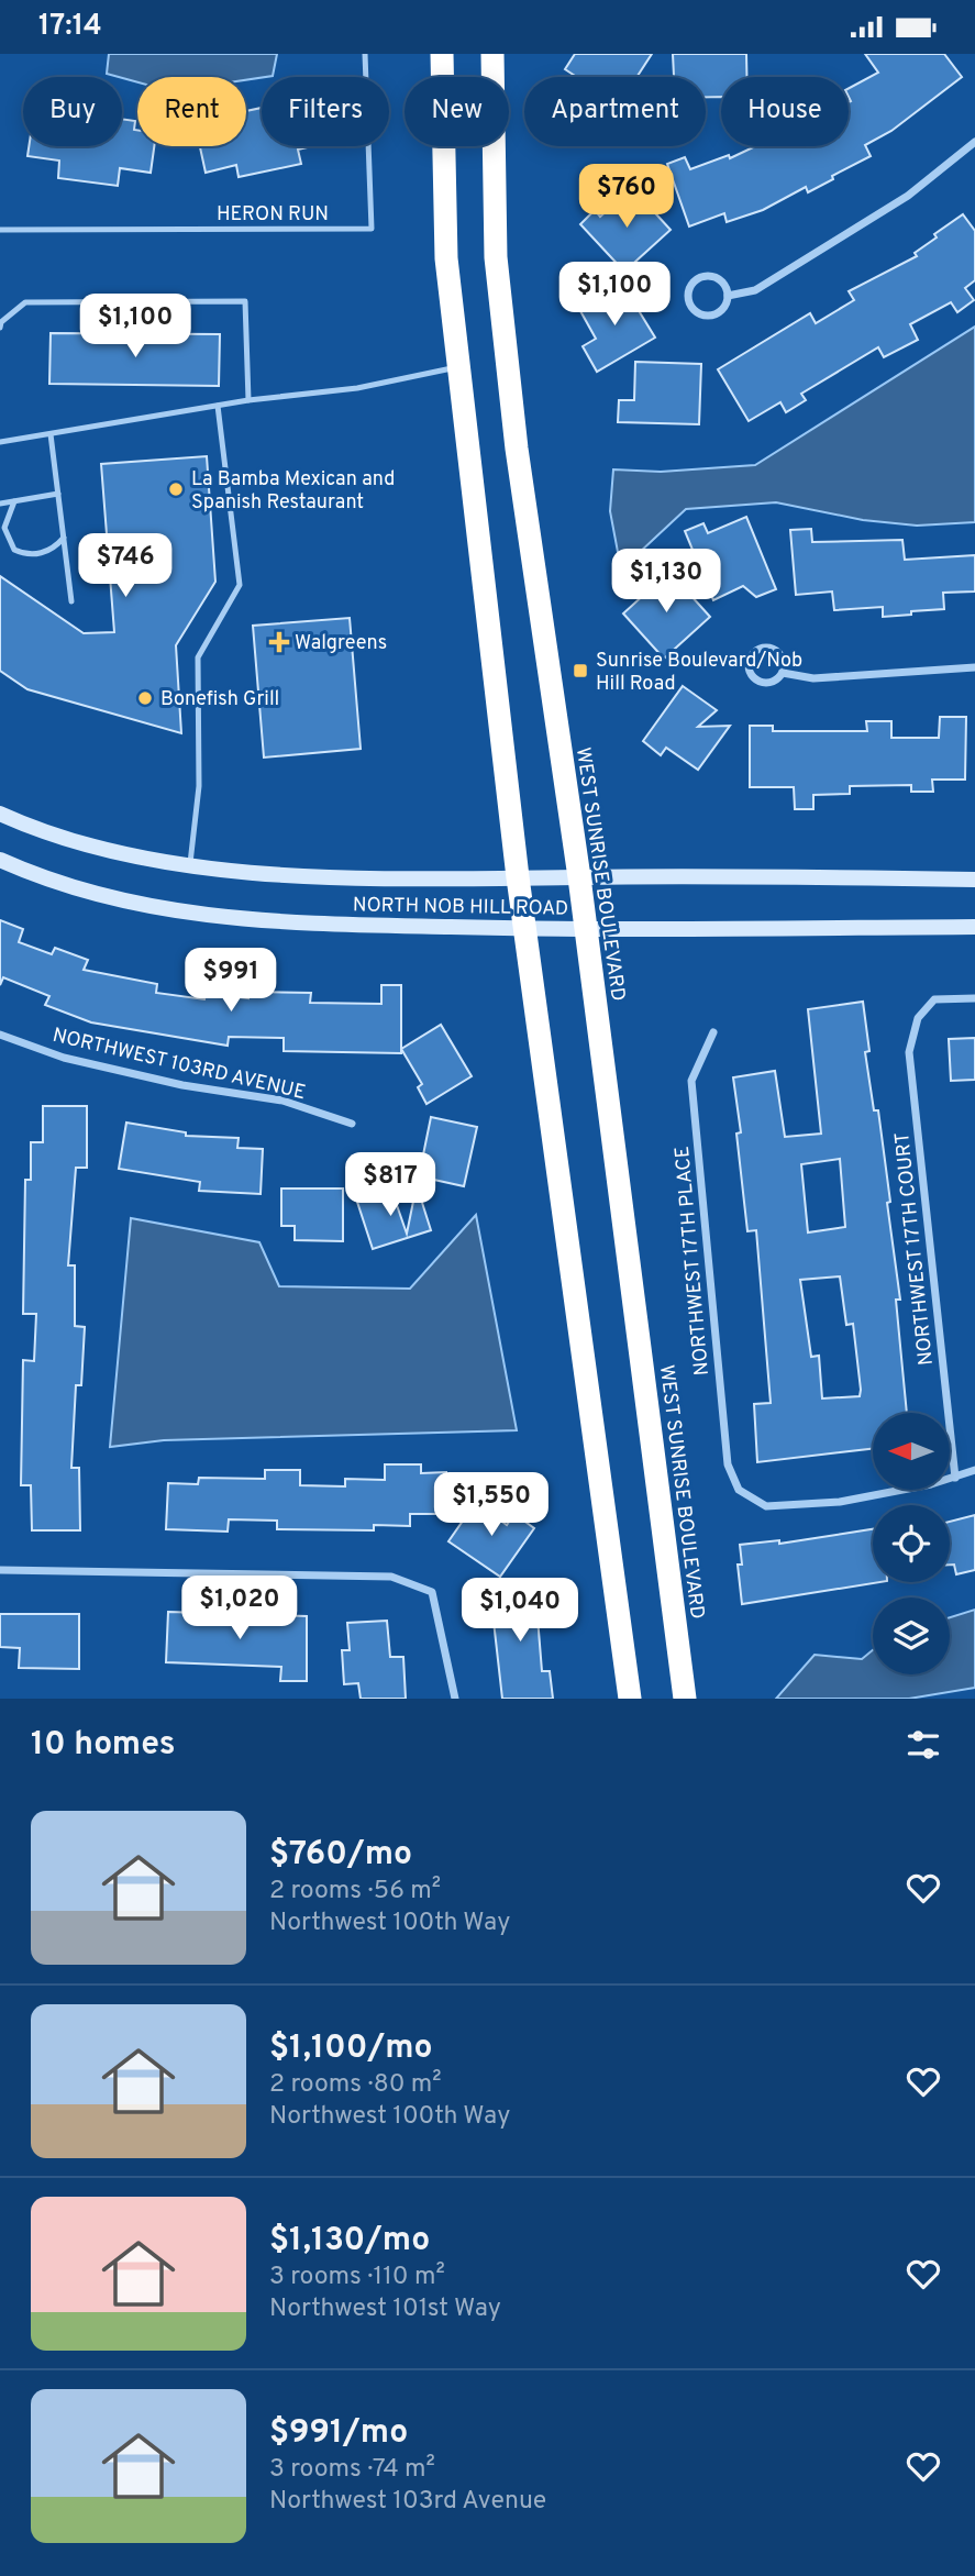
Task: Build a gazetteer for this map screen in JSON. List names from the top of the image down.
{
  "streets": {
    "highway": ["WEST SUNRISE BOULEVARD"],
    "main road": ["NORTH NOB HILL ROAD"],
    "street": ["NORTHWEST 103RD AVENUE", "NORTHWEST 17TH COURT", "NORTHWEST 17TH PLACE"],
    "lane": ["HERON RUN"]
  },
  "crossings": [
    ["WEST SUNRISE BOULEVARD", "NORTH NOB HILL ROAD"],
    ["NORTHWEST 17TH COURT", "NORTHWEST 17TH PLACE"]
  ],
  "places": {
    "other": ["La Bamba Mexican and Spanish Restaurant", "Bonefish Grill"],
    "health": ["Walgreens"],
    "transit": ["Sunrise Boulevard/Nob Hill Road"]
  },
  "north": "left",
  "page": {
    "status": "17:14",
    "chip": [
      "Buy",
      "Rent",
      "Filters",
      "New",
      "Apartment",
      "House"
    ],
    "price": [
      "$760",
      "$1,100",
      "$1,100",
      "$746",
      "$1,130",
      "$991",
      "$817",
      "$1,550",
      "$1,020",
      "$1,040"
    ],
    "heading": "10 homes",
    "list": [
      {
        "name": "$760/mo",
        "note": "2 rooms · 56 m² · Northwest 100th Way"
      },
      {
        "name": "$1,100/mo",
        "note": "2 rooms · 80 m² · Northwest 100th Way"
      },
      {
        "name": "$1,130/mo",
        "note": "3 rooms · 110 m² · Northwest 101st Way"
      },
      {
        "name": "$991/mo",
        "note": "3 rooms · 74 m² · Northwest 103rd Avenue"
      }
    ]
  }
}
